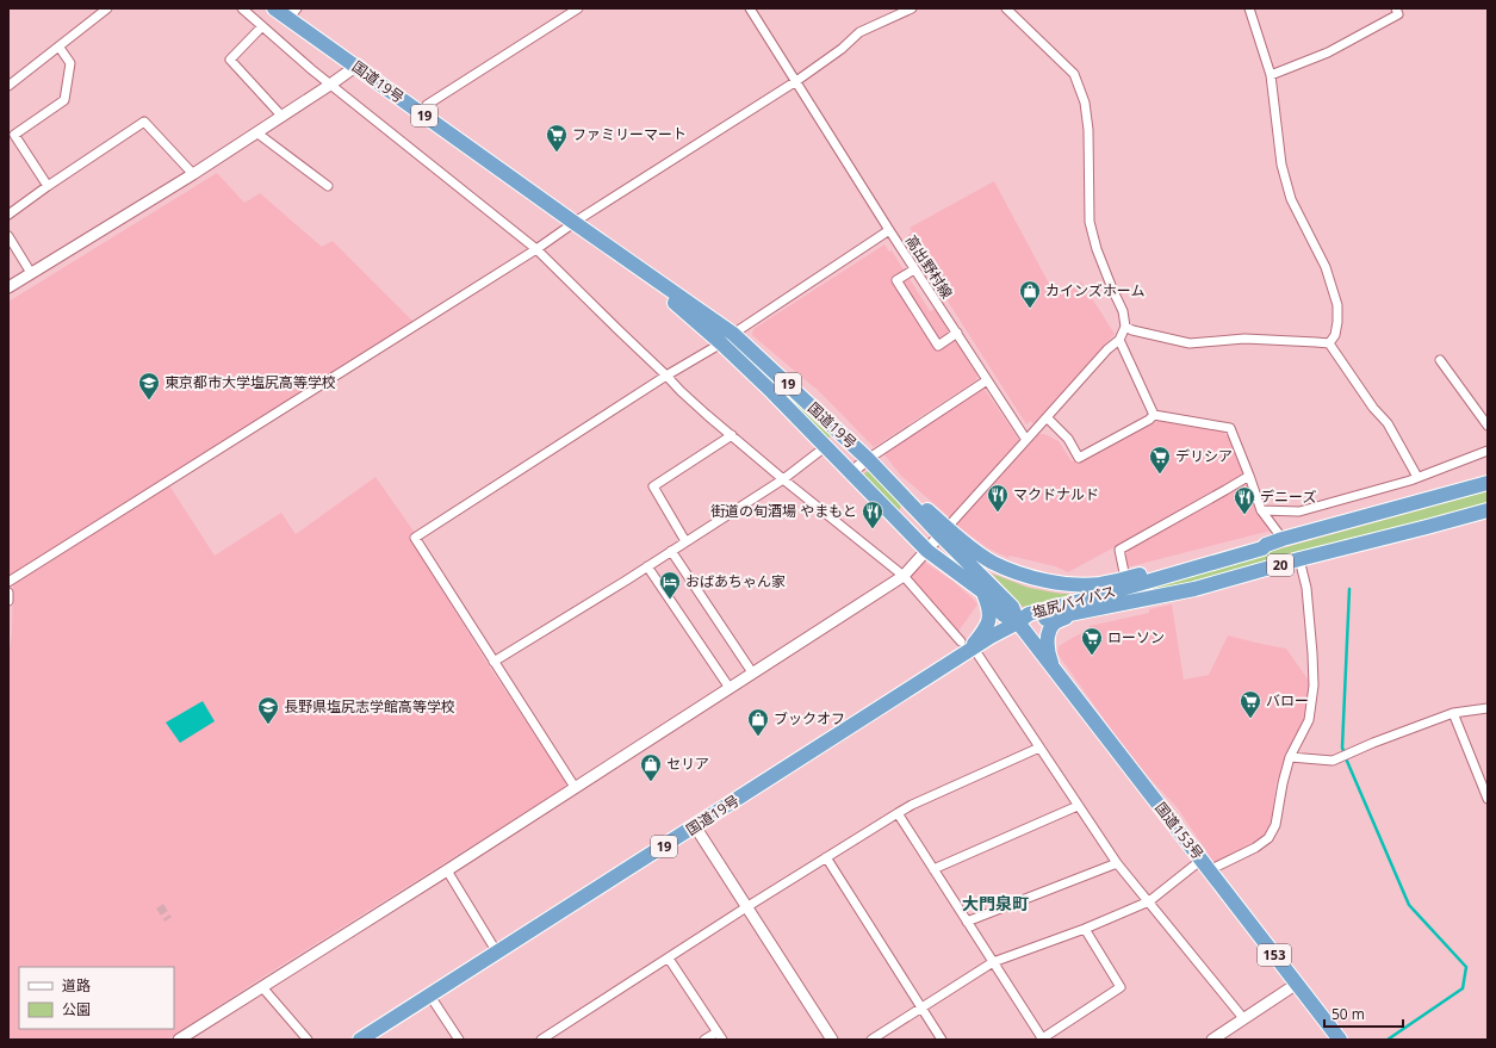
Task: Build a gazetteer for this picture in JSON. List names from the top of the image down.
{
  "streets": {
    "highway": [
      "国道19号",
      "19",
      "20",
      "塩尻バイパス",
      "国道153号",
      "153"
    ],
    "street": ["高出野村線"]
  },
  "crossings": [
    ["国道19号", "塩尻バイパス"],
    ["国道19号", "国道153号"],
    ["塩尻バイパス", "国道153号"]
  ],
  "districts": ["大門泉町"],
  "places": {
    "supermarket": [
      "ファミリーマート",
      "デリシア",
      "ローソン",
      "バロー"
    ],
    "shop": ["カインズホーム", "ブックオフ", "セリア"],
    "school or university": ["東京都市大学塩尻高等学校", "長野県塩尻志学館高等学校"],
    "restaurant": ["マクドナルド", "デニーズ", "街道の旬酒場 やまもと"],
    "hotel": ["おばあちゃん家"]
  },
  "legend": ["道路", "公園"],
  "scale_bar": "50 m"
}
